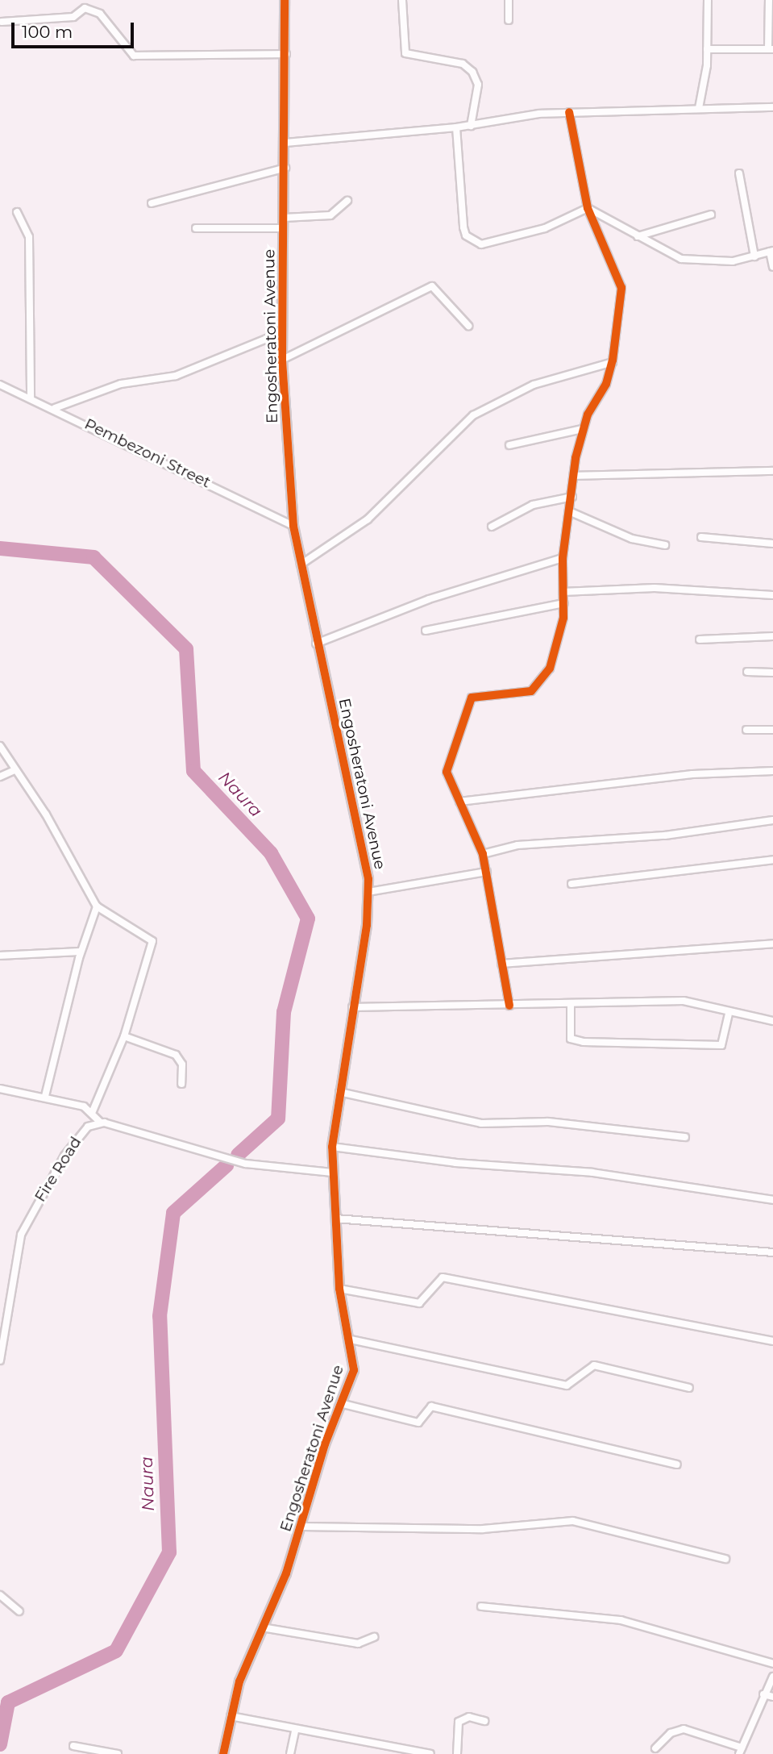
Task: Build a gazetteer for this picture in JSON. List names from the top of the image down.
{
  "streets": {
    "street": ["Engosheratoni Avenue", "Pembezoni Street", "Fire Road"]
  },
  "crossings": [
    ["Engosheratoni Avenue", "Pembezoni Street"]
  ],
  "water": ["Naura"],
  "scale_bar": "100 m"
}
